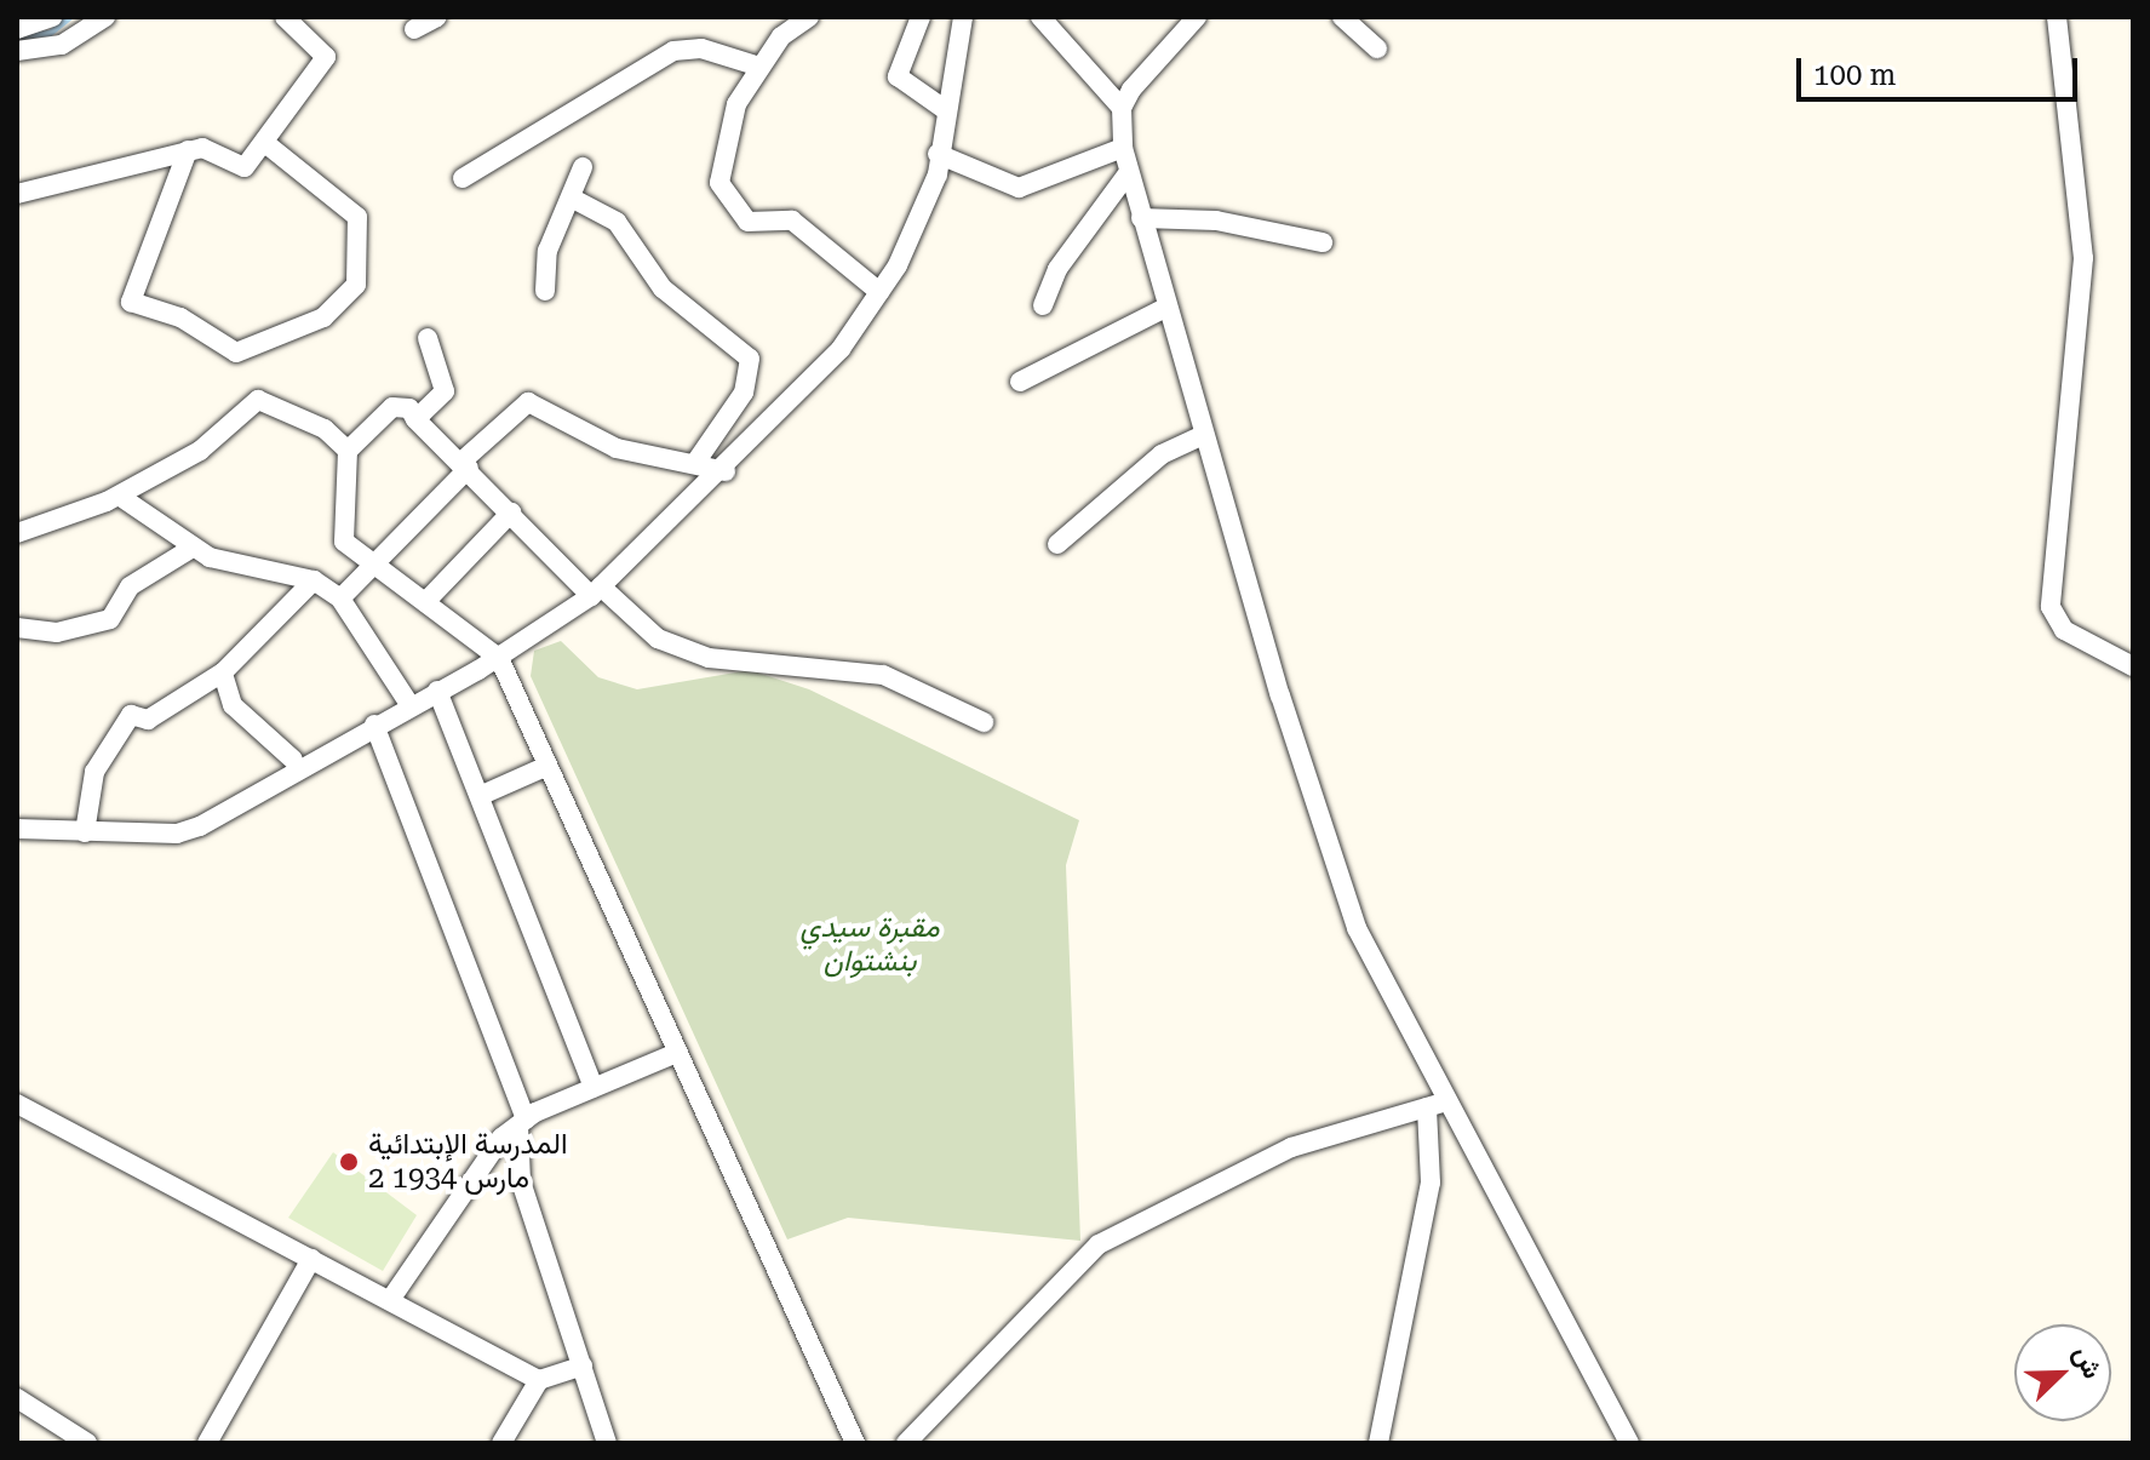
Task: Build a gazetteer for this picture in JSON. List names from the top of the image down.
{
  "parks": ["مقبرة سيدي بنشتوان"],
  "places": ["المدرسة الإبتدائية 2 مارس 1934"],
  "scale_bar": "100 m",
  "north": "top right"
}
